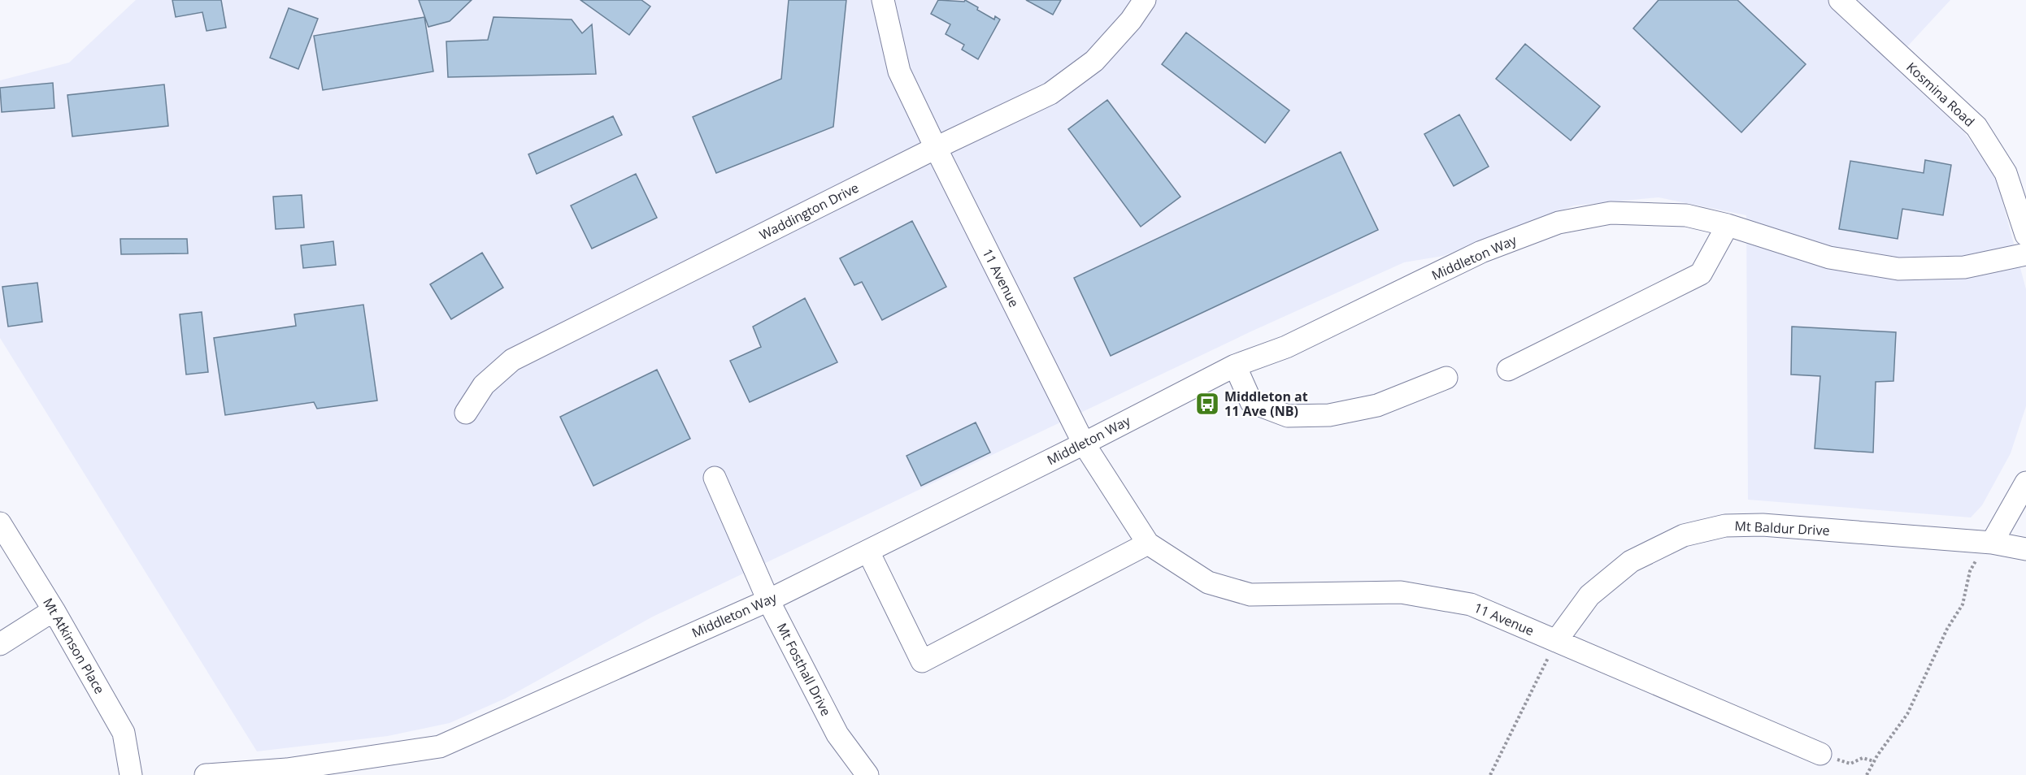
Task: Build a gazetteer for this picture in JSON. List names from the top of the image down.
{
  "streets": {
    "street": [
      "Kosmina Road",
      "Waddington Drive",
      "Middleton Way",
      "11 Avenue",
      "Mt Baldur Drive",
      "Mt Atkinson Place",
      "Mt Fosthall Drive"
    ]
  },
  "crossings": [
    ["Waddington Drive", "11 Avenue"],
    ["Middleton Way", "11 Avenue"],
    ["Middleton Way", "Mt Fosthall Drive"],
    ["11 Avenue", "Mt Baldur Drive"]
  ],
  "places": {
    "bus stop": ["Middleton at 11 Ave (NB)"]
  }
}
